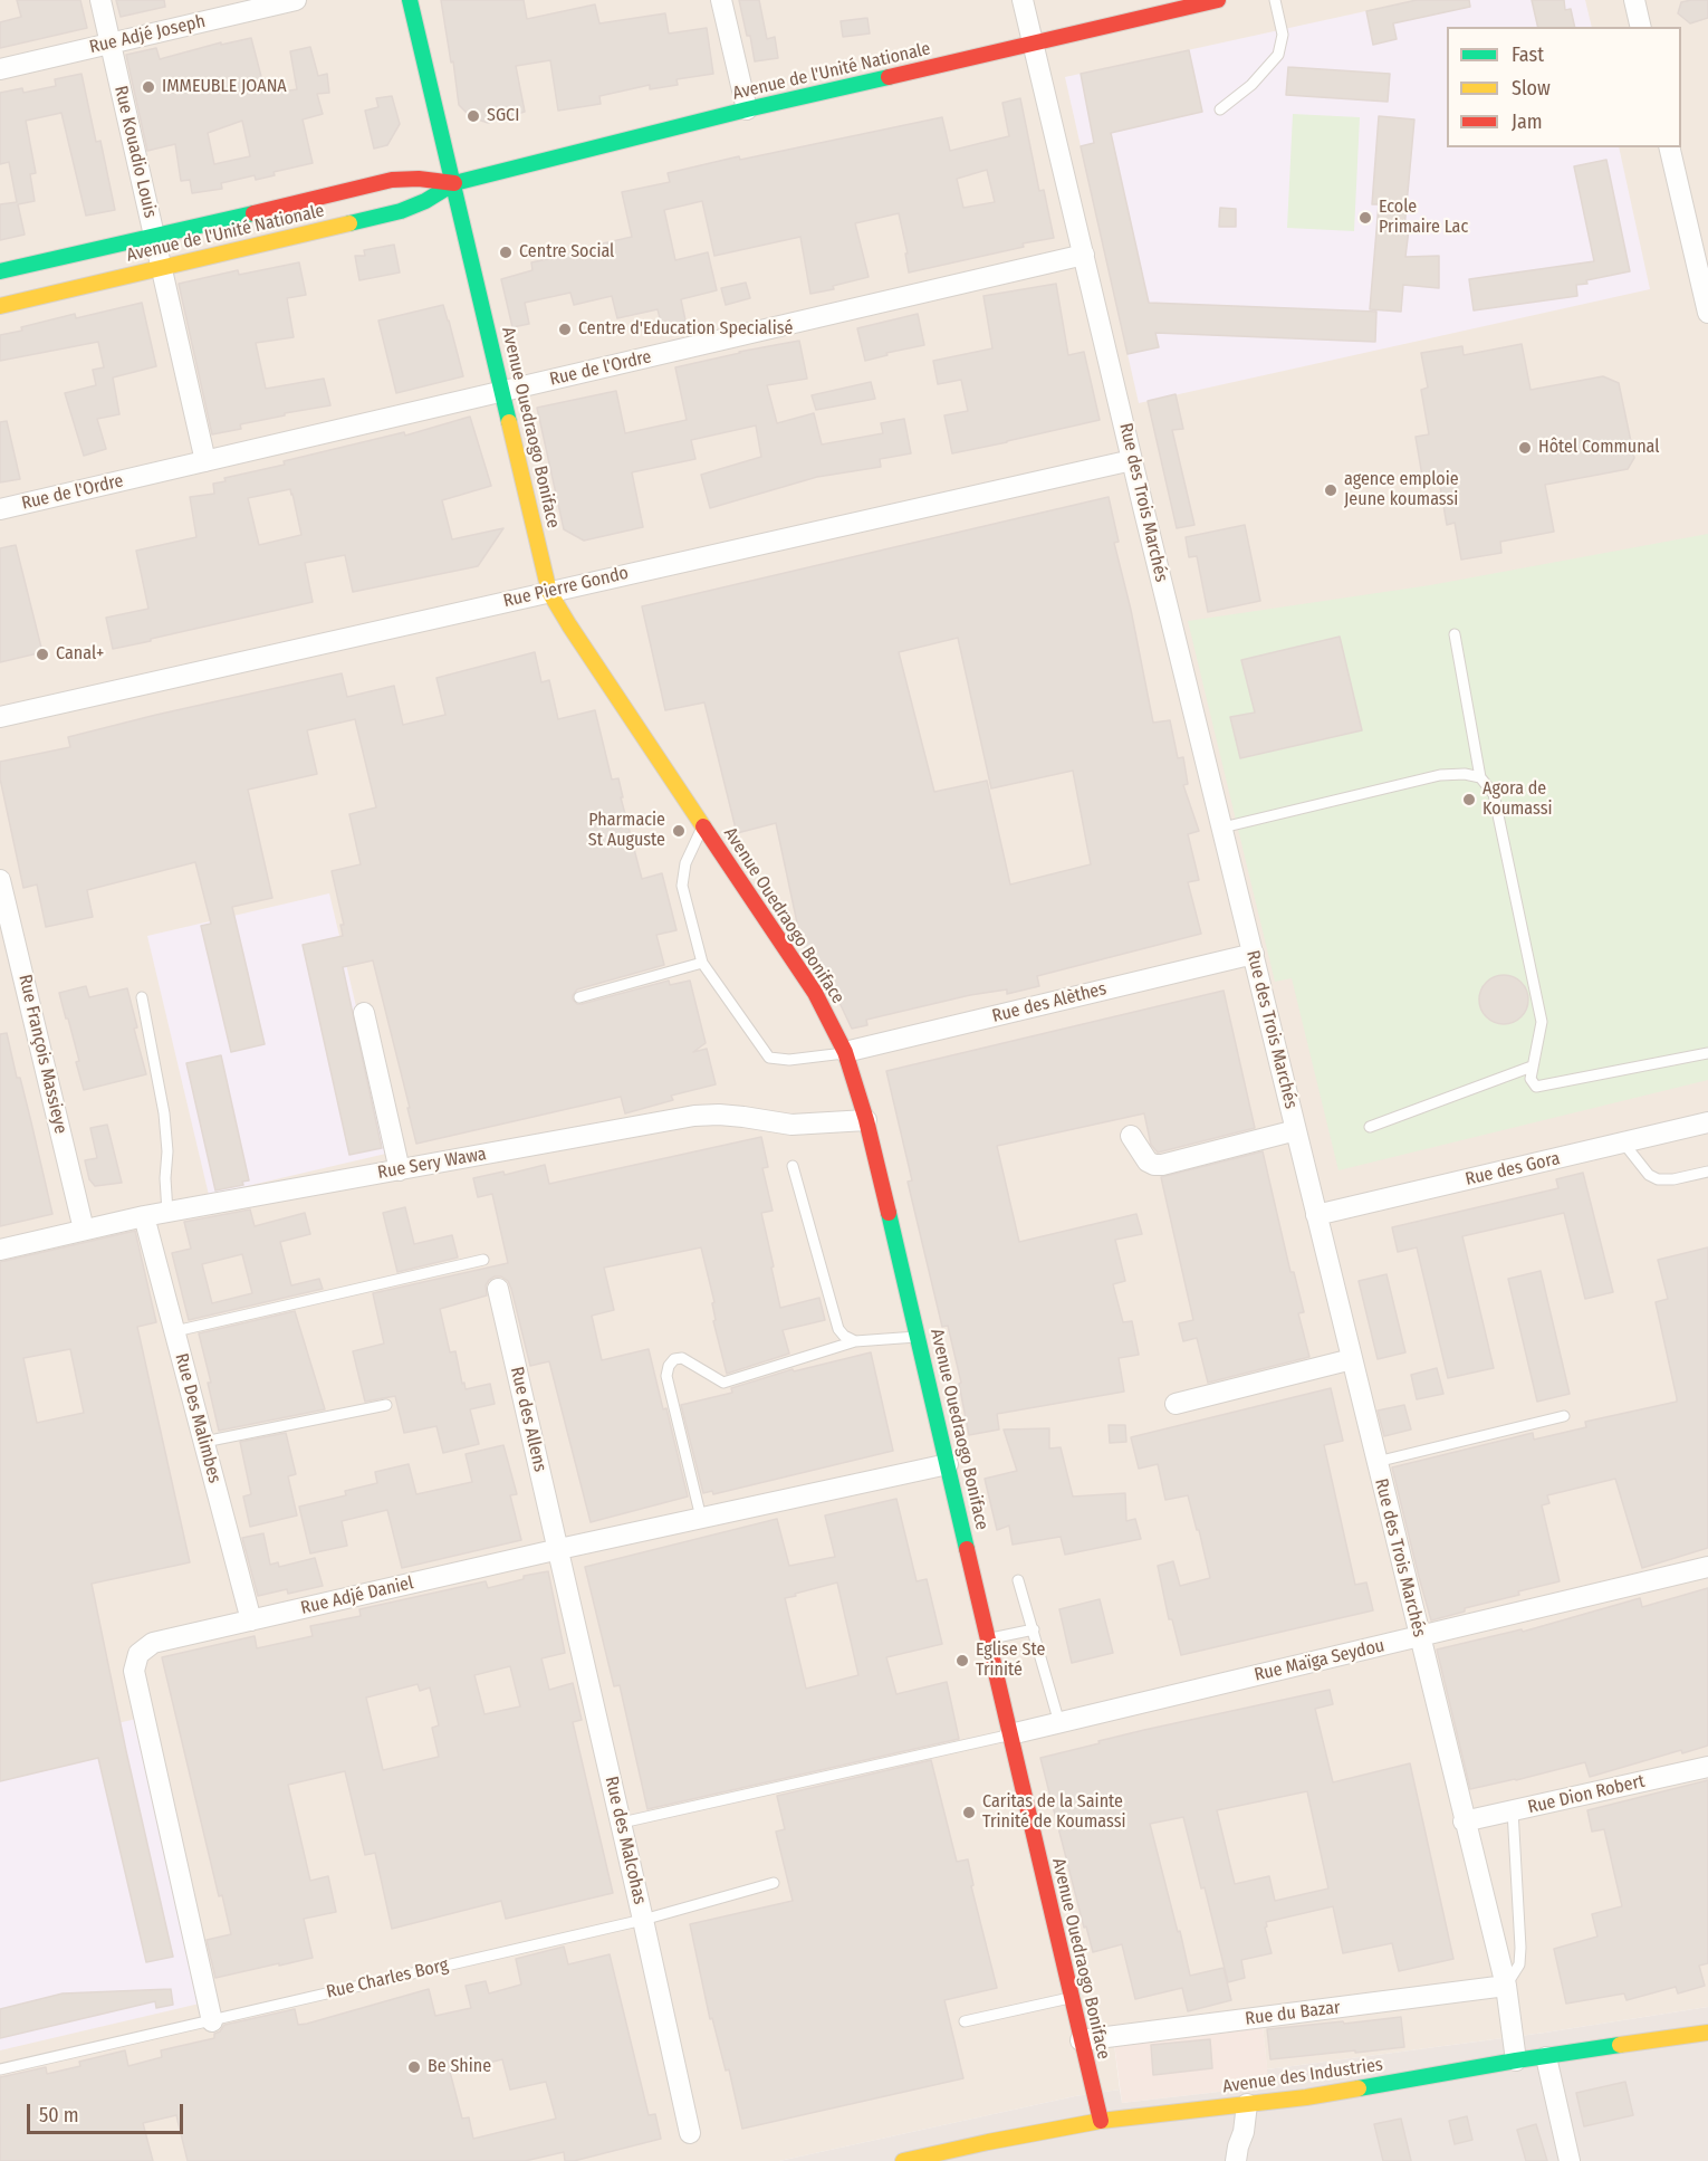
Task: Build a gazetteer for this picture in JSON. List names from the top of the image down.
{
  "streets": {
    "street": [
      "Rue Adjé Joseph",
      "Avenue de l'Unité Nationale",
      "Rue Kouadio Louis",
      "Rue de l'Ordre",
      "Avenue Ouedraogo Boniface",
      "Rue des Trois Marchés",
      "Rue Pierre Gondo",
      "Rue des Alèthes",
      "Rue François Massieye",
      "Rue Sery Wawa",
      "Rue des Gora",
      "Rue Des Malimbes",
      "Rue des Allens",
      "Rue Adjé Daniel",
      "Rue Maïga Seydou",
      "Rue Dion Robert",
      "Rue des Malcohas",
      "Rue du Bazar",
      "Avenue des Industries"
    ],
    "lane": ["Rue Charles Borg"]
  },
  "crossings": [
    ["Rue Adjé Joseph", "Rue Kouadio Louis"],
    ["Avenue de l'Unité Nationale", "Rue Kouadio Louis"],
    ["Avenue de l'Unité Nationale", "Avenue Ouedraogo Boniface"],
    ["Avenue de l'Unité Nationale", "Rue des Trois Marchés"],
    ["Rue Kouadio Louis", "Rue de l'Ordre"],
    ["Rue de l'Ordre", "Avenue Ouedraogo Boniface"],
    ["Rue de l'Ordre", "Rue des Trois Marchés"],
    ["Avenue Ouedraogo Boniface", "Rue Pierre Gondo"],
    ["Avenue Ouedraogo Boniface", "Rue des Alèthes"],
    ["Avenue Ouedraogo Boniface", "Rue Sery Wawa"],
    ["Avenue Ouedraogo Boniface", "Rue Adjé Daniel"],
    ["Avenue Ouedraogo Boniface", "Rue Maïga Seydou"],
    ["Avenue Ouedraogo Boniface", "Rue du Bazar"],
    ["Avenue Ouedraogo Boniface", "Avenue des Industries"],
    ["Rue des Trois Marchés", "Rue Pierre Gondo"],
    ["Rue des Trois Marchés", "Rue des Alèthes"],
    ["Rue des Trois Marchés", "Rue des Gora"],
    ["Rue des Trois Marchés", "Rue Maïga Seydou"],
    ["Rue des Trois Marchés", "Rue Dion Robert"],
    ["Rue des Trois Marchés", "Rue du Bazar"],
    ["Rue des Trois Marchés", "Avenue des Industries"],
    ["Rue François Massieye", "Rue Sery Wawa"],
    ["Rue Sery Wawa", "Rue Des Malimbes"],
    ["Rue Des Malimbes", "Rue Adjé Daniel"],
    ["Rue des Allens", "Rue Adjé Daniel"],
    ["Rue des Allens", "Rue des Malcohas"],
    ["Rue Adjé Daniel", "Rue des Malcohas"],
    ["Rue Adjé Daniel", "Rue Charles Borg"],
    ["Rue des Malcohas", "Rue Charles Borg"]
  ],
  "places": [
    "IMMEUBLE JOANA",
    "SGCI",
    "Ecole Primaire Lac",
    "Centre Social",
    "Centre d'Education Specialisé",
    "Hôtel Communal",
    "agence emploie Jeune koumassi",
    "Canal+",
    "Agora de Koumassi",
    "Pharmacie St Auguste",
    "Eglise Ste Trinité",
    "Caritas de la Sainte Trinité de Koumassi",
    "Be Shine"
  ],
  "legend": ["Fast", "Slow", "Jam"],
  "scale_bar": "50 m"
}
